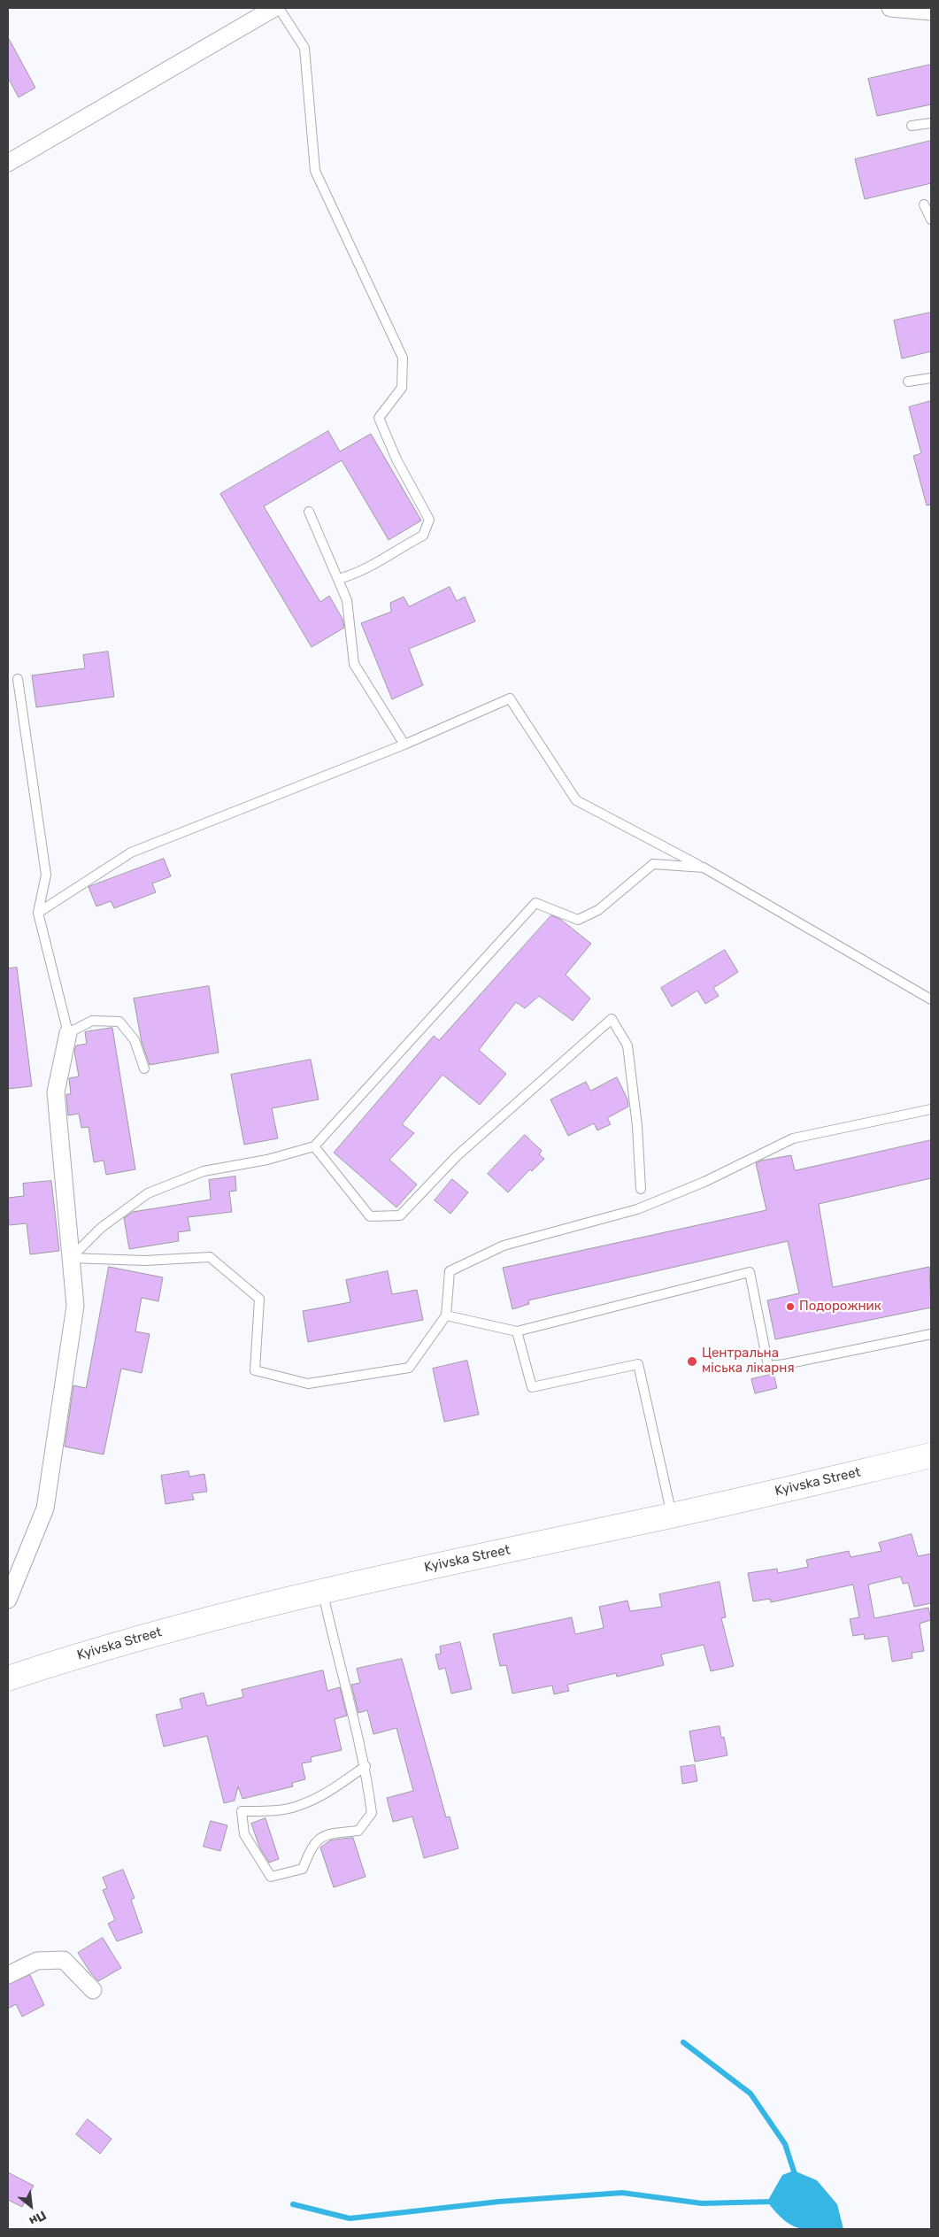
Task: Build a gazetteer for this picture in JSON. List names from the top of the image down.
{
  "streets": {
    "main road": ["Kyivska Street"]
  },
  "places": ["Подорожник", "Центральна міська лікарня"],
  "north": "bottom right"
}
